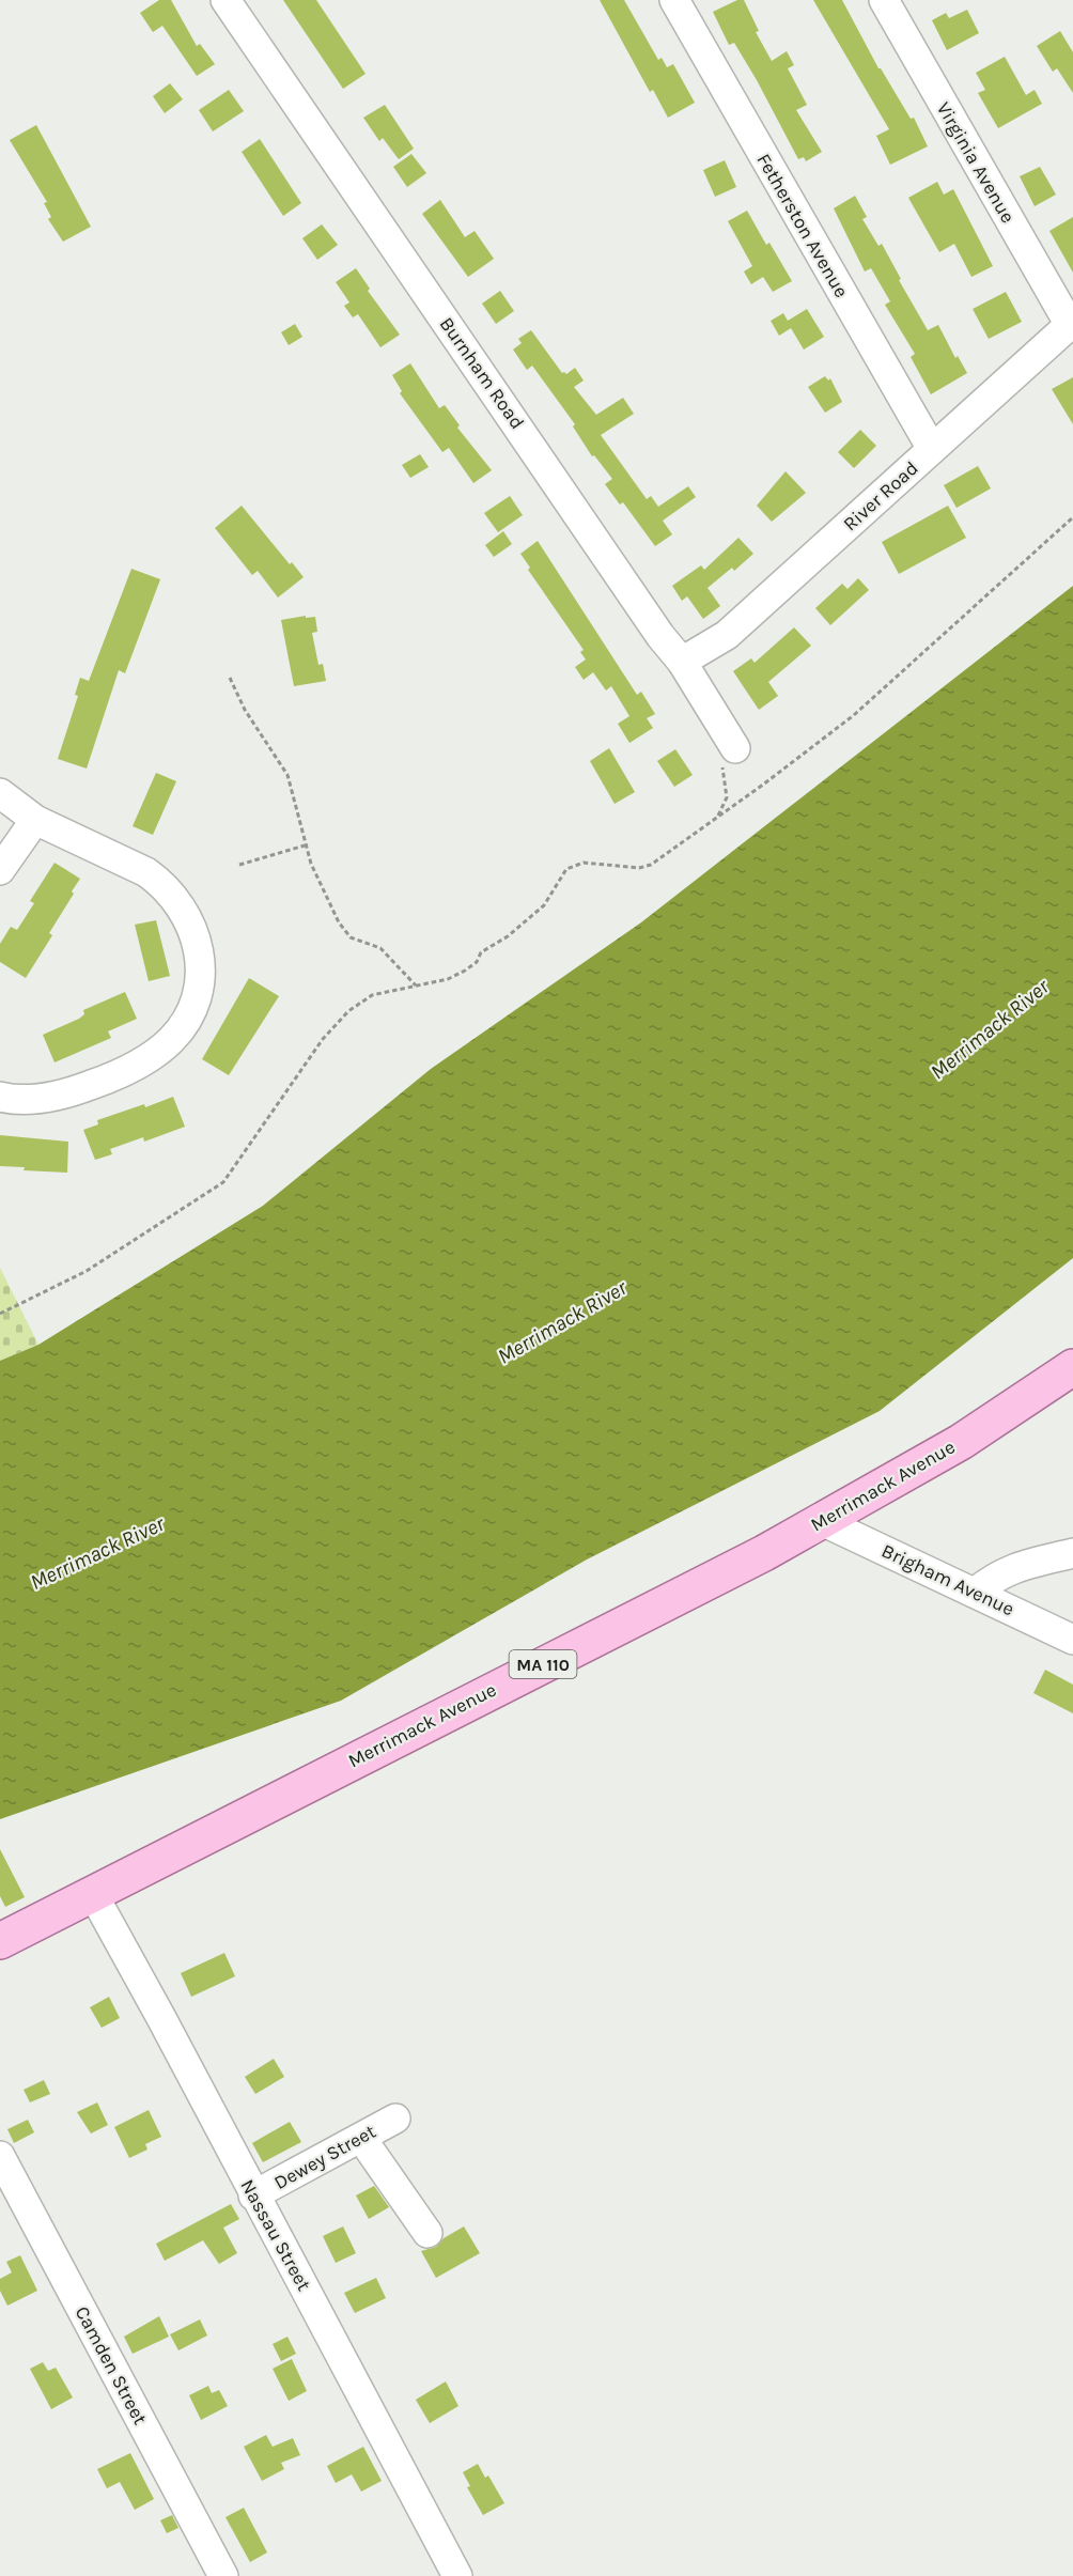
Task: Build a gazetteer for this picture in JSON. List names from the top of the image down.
{
  "streets": {
    "main road": ["Merrimack Avenue", "MA 110"],
    "street": [
      "Virginia Avenue",
      "Fetherston Avenue",
      "Burnham Road",
      "River Road",
      "Brigham Avenue",
      "Dewey Street",
      "Nassau Street",
      "Camden Street"
    ]
  },
  "crossings": [
    ["Virginia Avenue", "River Road"],
    ["Fetherston Avenue", "River Road"],
    ["Burnham Road", "River Road"],
    ["Merrimack Avenue", "Brigham Avenue"],
    ["Merrimack Avenue", "Nassau Street"],
    ["Dewey Street", "Nassau Street"]
  ],
  "water": ["Merrimack River"]
}
